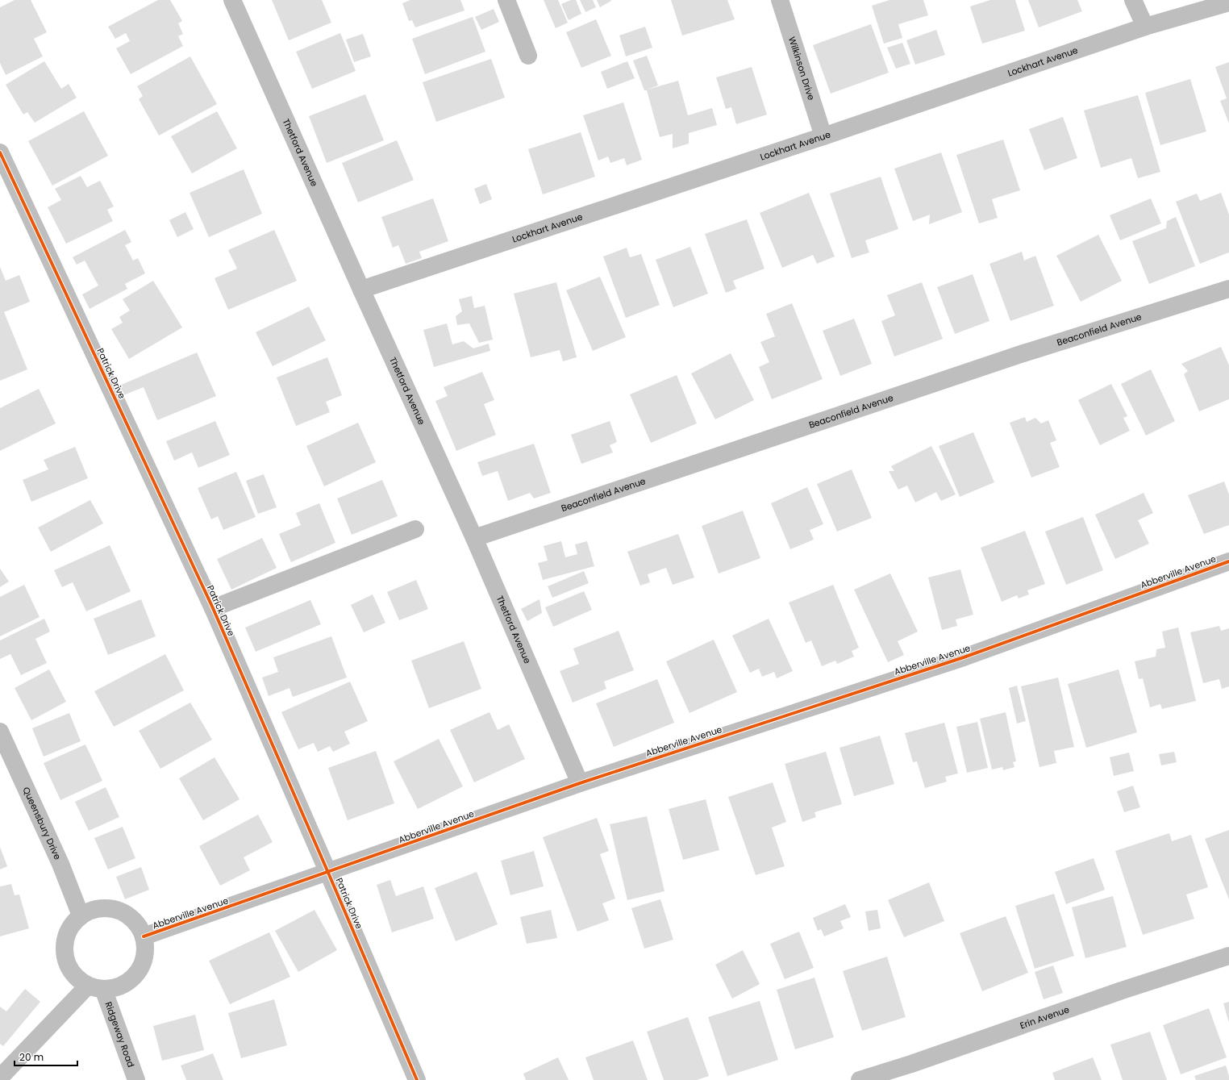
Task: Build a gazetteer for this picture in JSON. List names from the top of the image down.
{
  "streets": {
    "street": [
      "Lockhart Avenue",
      "Wilkinson Drive",
      "Thetford Avenue",
      "Beaconfield Avenue",
      "Patrick Drive",
      "Abberville Avenue",
      "Queensbury Drive",
      "Erin Avenue",
      "Ridgeway Road"
    ]
  },
  "crossings": [
    ["Lockhart Avenue", "Wilkinson Drive"],
    ["Lockhart Avenue", "Thetford Avenue"],
    ["Thetford Avenue", "Beaconfield Avenue"],
    ["Thetford Avenue", "Abberville Avenue"],
    ["Patrick Drive", "Abberville Avenue"],
    ["Abberville Avenue", "Queensbury Drive"],
    ["Abberville Avenue", "Ridgeway Road"],
    ["Queensbury Drive", "Ridgeway Road"]
  ],
  "scale_bar": "20 m"
}
